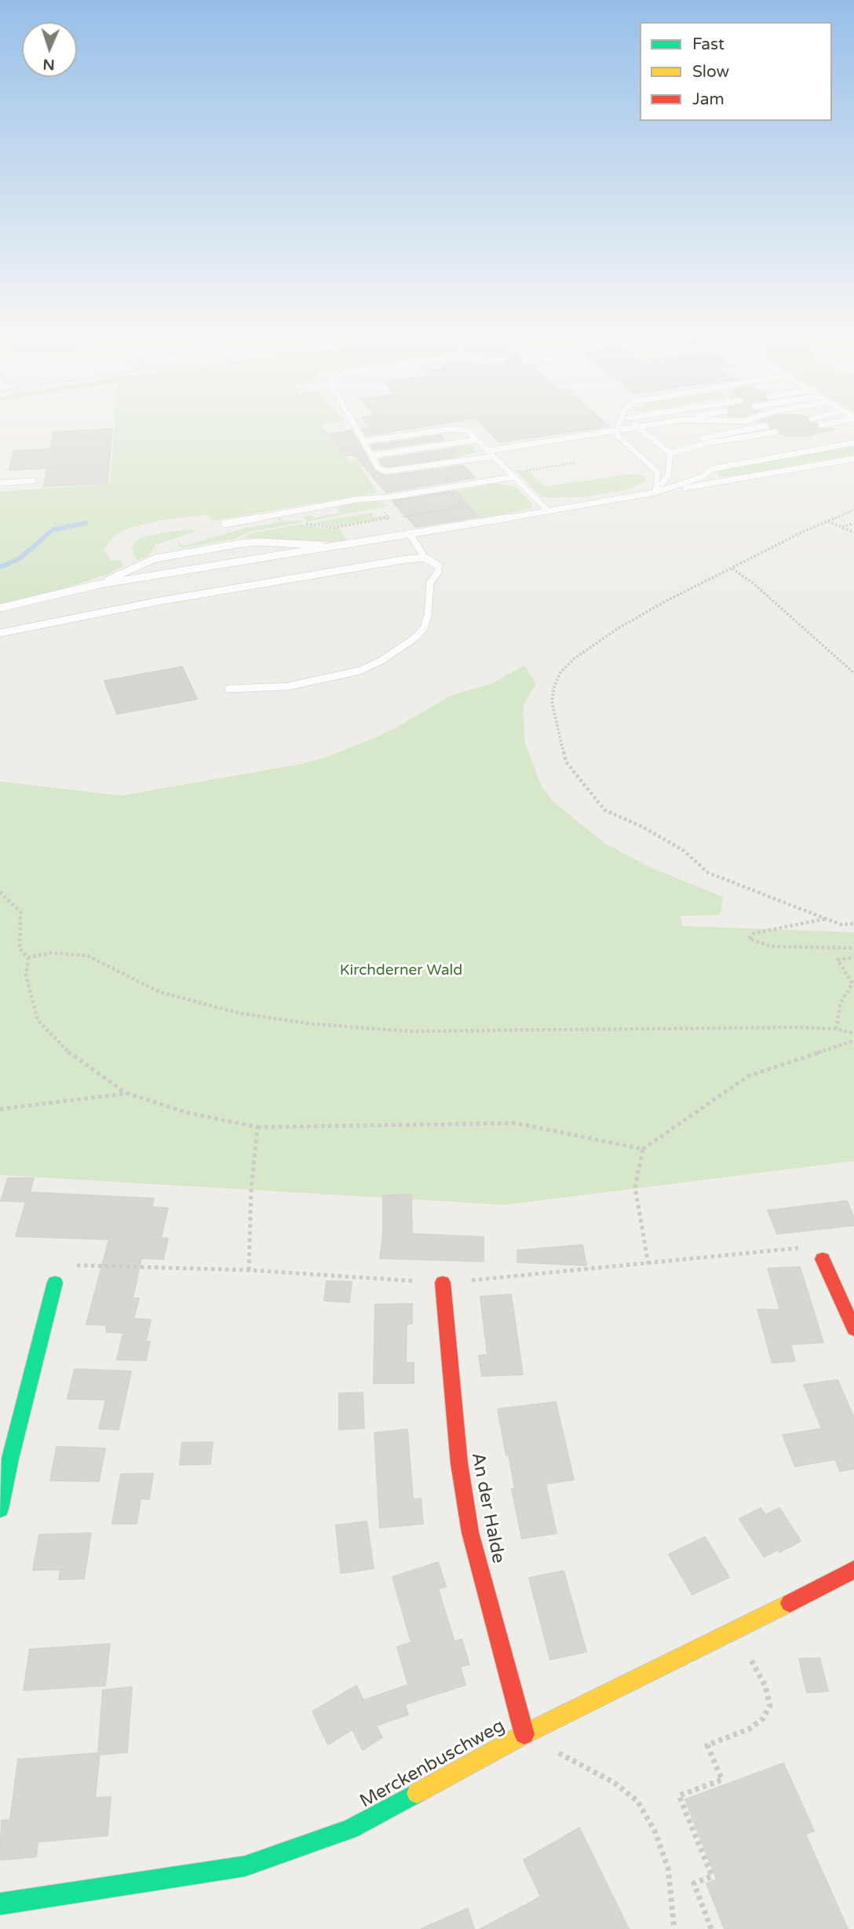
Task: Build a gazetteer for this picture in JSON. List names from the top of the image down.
{
  "streets": {
    "street": ["An der Halde", "Merckenbuschweg"]
  },
  "crossings": [
    ["An der Halde", "Merckenbuschweg"]
  ],
  "parks": ["Kirchderner Wald"],
  "legend": ["Fast", "Slow", "Jam"],
  "north": "bottom"
}
